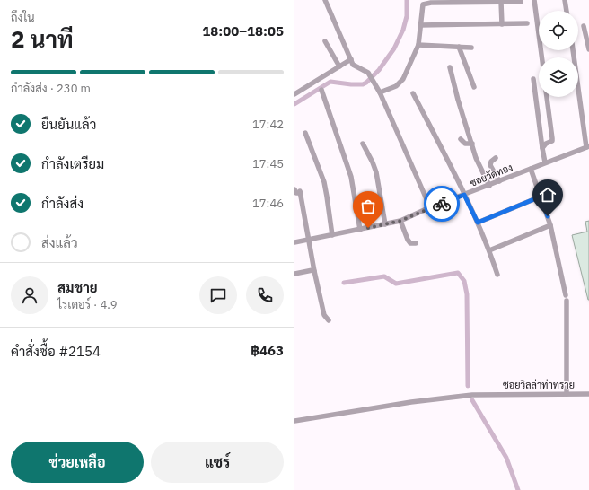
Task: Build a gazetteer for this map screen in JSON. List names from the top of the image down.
{
  "streets": {
    "street": ["ซอยวัดทอง", "ซอยวิลล่าท่าทราย"]
  },
  "page": {
    "heading": ["2 นาที", "ถึงใน", "18:00–18:05"],
    "panel": [
      "สมชาย",
      "ไรเดอร์ · 4.9",
      "คำสั่งซื้อ #2154",
      "฿463"
    ],
    "bar": "กำลังส่ง · 230 m",
    "list": [
      ["ยืนยันแล้ว", "17:42"],
      ["กำลังเตรียม", "17:45"],
      ["กำลังส่ง", "17:46"],
      "ส่งแล้ว"
    ],
    "buttons": ["ช่วยเหลือ", "แชร์"]
  }
}
